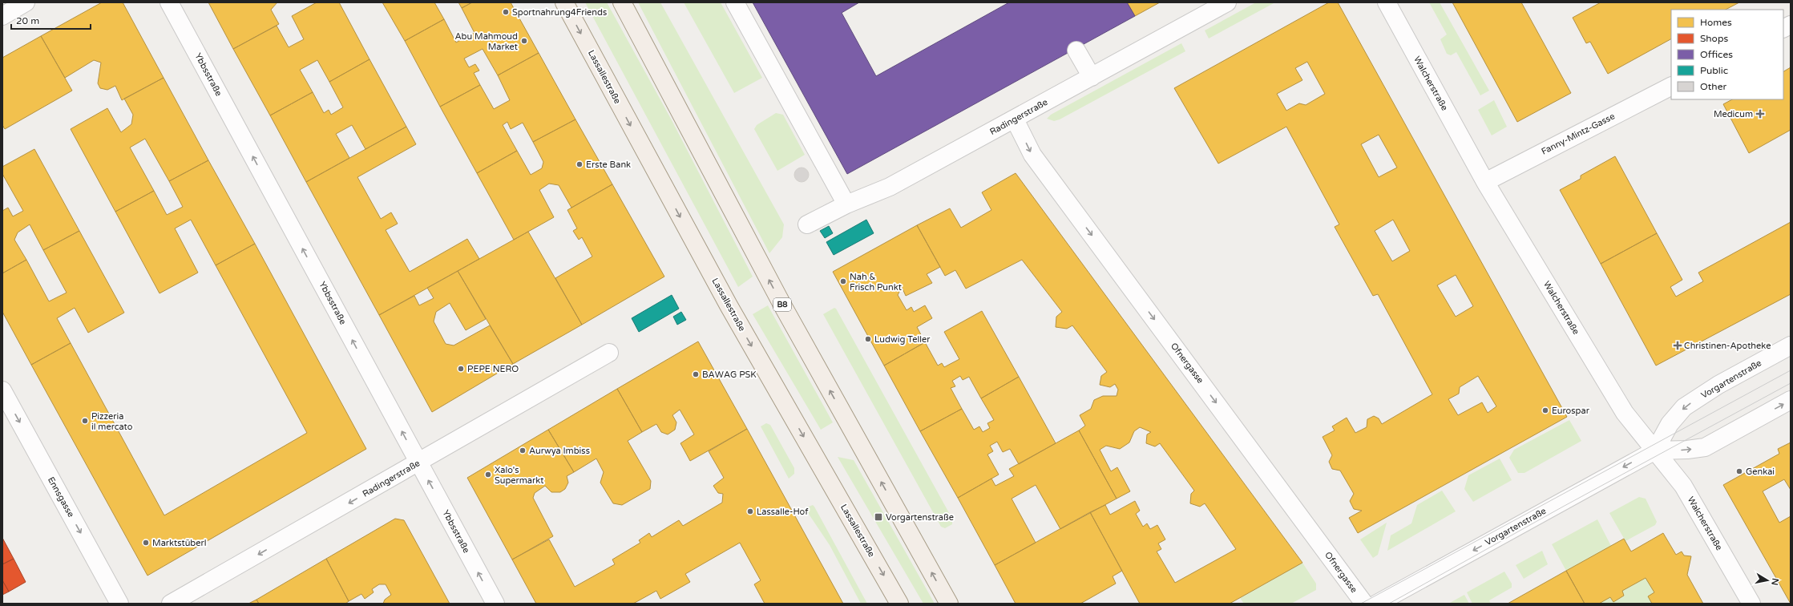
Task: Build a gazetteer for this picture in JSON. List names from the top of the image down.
{
  "streets": {
    "main road": ["Lassallestraße", "B8"],
    "street": [
      "Ybbsstraße",
      "Walcherstraße",
      "Radingerstraße",
      "Fanny-Mintz-Gasse",
      "Ofnergasse",
      "Vorgartenstraße",
      "Ennsgasse"
    ]
  },
  "crossings": [
    ["Ybbsstraße", "Radingerstraße"],
    ["Walcherstraße", "Fanny-Mintz-Gasse"],
    ["Walcherstraße", "Vorgartenstraße"],
    ["Radingerstraße", "Ofnergasse"]
  ],
  "one_way": ["Ybbsstraße", "Ofnergasse", "Ennsgasse"],
  "places": {
    "other": [
      "Sportnahrung4Friends",
      "Abu Mahmoud Market",
      "Erste Bank",
      "Nah & Frisch Punkt",
      "Ludwig Teller",
      "PEPE NERO",
      "BAWAG PSK",
      "Eurospar",
      "Pizzeria il mercato",
      "Aurwya Imbiss",
      "Genkai",
      "Xalo's Supermarkt",
      "Lassalle-Hof",
      "Marktstüberl"
    ],
    "health": ["Medicum", "Christinen-Apotheke"],
    "transit": ["Vorgartenstraße"]
  },
  "legend": [
    "Homes",
    "Shops",
    "Offices",
    "Public",
    "Other"
  ],
  "scale_bar": "20 m",
  "north": "right"
}
